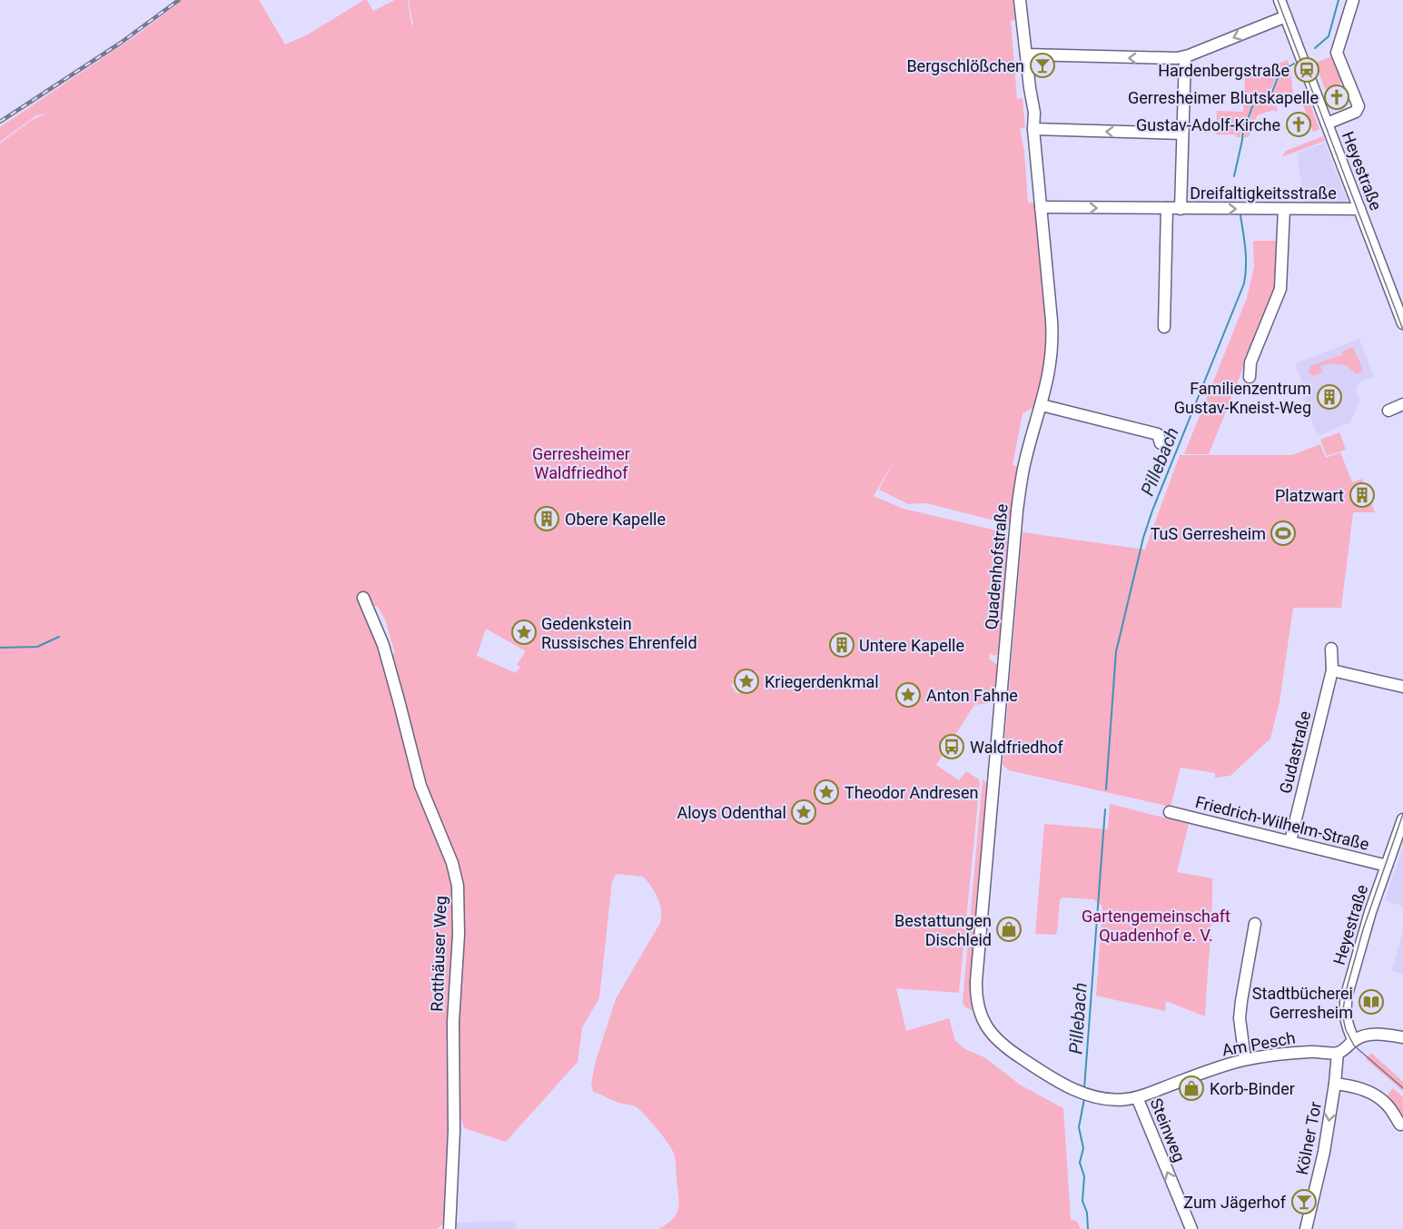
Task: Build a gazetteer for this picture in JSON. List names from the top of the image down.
{
  "streets": {
    "street": [
      "Heyestraße",
      "Dreifaltigkeitsstraße",
      "Quadenhofstraße",
      "Gudastraße",
      "Friedrich-Wilhelm-Straße",
      "Rotthäuser Weg",
      "Am Pesch",
      "Steinweg",
      "Kölner Tor"
    ]
  },
  "crossings": [
    ["Heyestraße", "Dreifaltigkeitsstraße"],
    ["Heyestraße", "Friedrich-Wilhelm-Straße"],
    ["Dreifaltigkeitsstraße", "Quadenhofstraße"],
    ["Quadenhofstraße", "Steinweg"],
    ["Gudastraße", "Friedrich-Wilhelm-Straße"],
    ["Am Pesch", "Steinweg"],
    ["Am Pesch", "Kölner Tor"]
  ],
  "one_way": ["Steinweg", "Kölner Tor"],
  "water": ["Pillebach"],
  "parks": ["Gerresheimer Waldfriedhof", "Gartengemeinschaft Quadenhof e. V."],
  "places": {
    "bar": ["Bergschlößchen", "Zum Jägerhof"],
    "station": ["Hardenbergstraße"],
    "church": ["Gerresheimer Blutskapelle", "Gustav-Adolf-Kirche"],
    "building": [
      "Familienzentrum Gustav-Kneist-Weg",
      "Platzwart",
      "Obere Kapelle",
      "Untere Kapelle"
    ],
    "sports": ["TuS Gerresheim"],
    "place": [
      "Gedenkstein Russisches Ehrenfeld",
      "Kriegerdenkmal",
      "Anton Fahne",
      "Theodor Andresen",
      "Aloys Odenthal"
    ],
    "bus stop": ["Waldfriedhof"],
    "shop": ["Bestattungen Dischleid", "Korb-Binder"],
    "library": ["Stadtbücherei Gerresheim"]
  }
}
